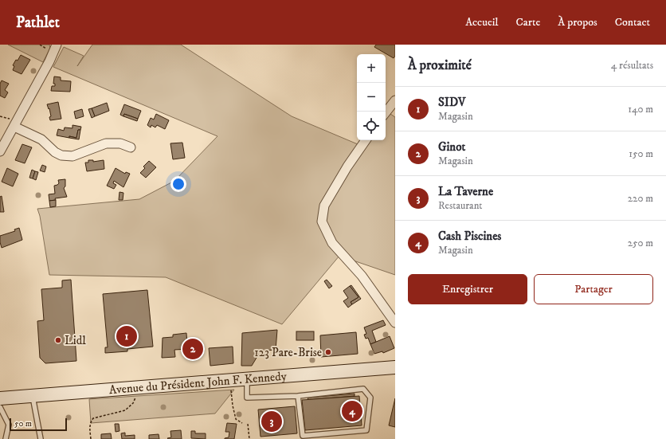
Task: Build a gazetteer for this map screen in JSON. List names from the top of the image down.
{
  "streets": {
    "main road": ["Avenue du Président John F. Kennedy"]
  },
  "places": ["Lidl", "123 Pare-Brise"],
  "scale_bar": "50 m",
  "page": {
    "header": "Pathlet",
    "nav": [
      "Accueil",
      "Carte",
      "À propos",
      "Contact"
    ],
    "heading": ["À proximité", "4 résultats"],
    "map_buttons": ["+", "−"],
    "list": [
      {
        "mark": "1",
        "name": "SIDV",
        "note": "Magasin",
        "value": "140 m"
      },
      {
        "mark": "2",
        "name": "Ginot",
        "note": "Magasin",
        "value": "150 m"
      },
      {
        "mark": "3",
        "name": "La Taverne",
        "note": "Restaurant",
        "value": "220 m"
      },
      {
        "mark": "4",
        "name": "Cash Piscines",
        "note": "Magasin",
        "value": "250 m"
      }
    ],
    "buttons": ["Enregistrer", "Partager"],
    "pins": [
      "1",
      "2",
      "4",
      "3"
    ],
    "scale": "50 m"
  }
}
